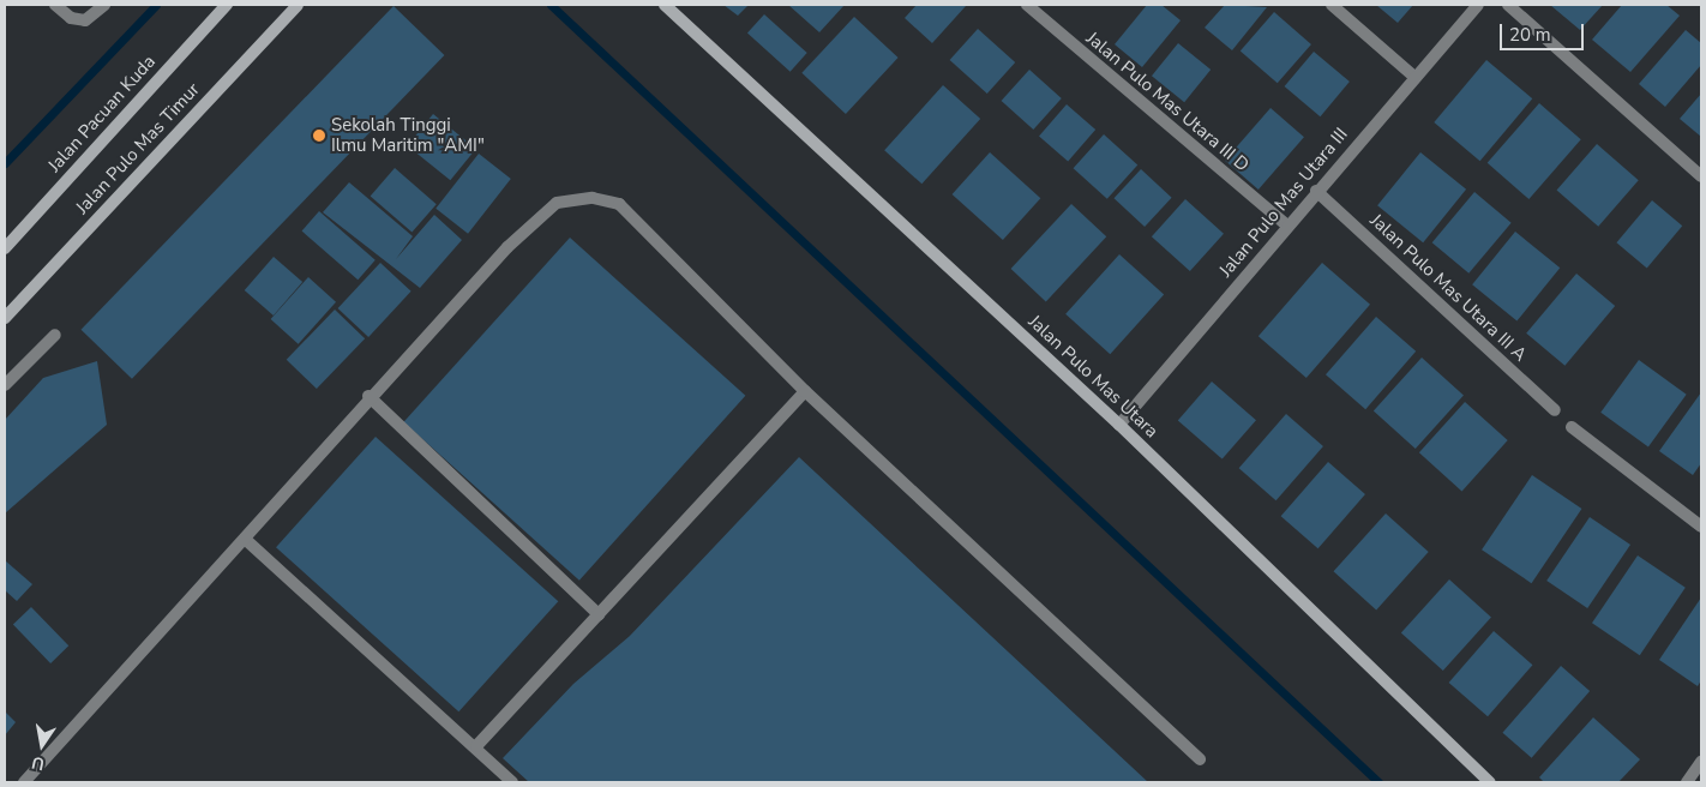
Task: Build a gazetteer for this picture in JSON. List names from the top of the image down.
{
  "streets": {
    "street": [
      "Jalan Pulo Mas Utara III D",
      "Jalan Pacuan Kuda",
      "Jalan Pulo Mas Timur",
      "Jalan Pulo Mas Utara III",
      "Jalan Pulo Mas Utara III A",
      "Jalan Pulo Mas Utara"
    ]
  },
  "crossings": [
    ["Jalan Pulo Mas Utara III D", "Jalan Pulo Mas Utara III"],
    ["Jalan Pulo Mas Utara III", "Jalan Pulo Mas Utara III A"],
    ["Jalan Pulo Mas Utara III", "Jalan Pulo Mas Utara"]
  ],
  "places": ["Sekolah Tinggi Ilmu Maritim \"AMI\""],
  "scale_bar": "20 m",
  "north": "bottom"
}
